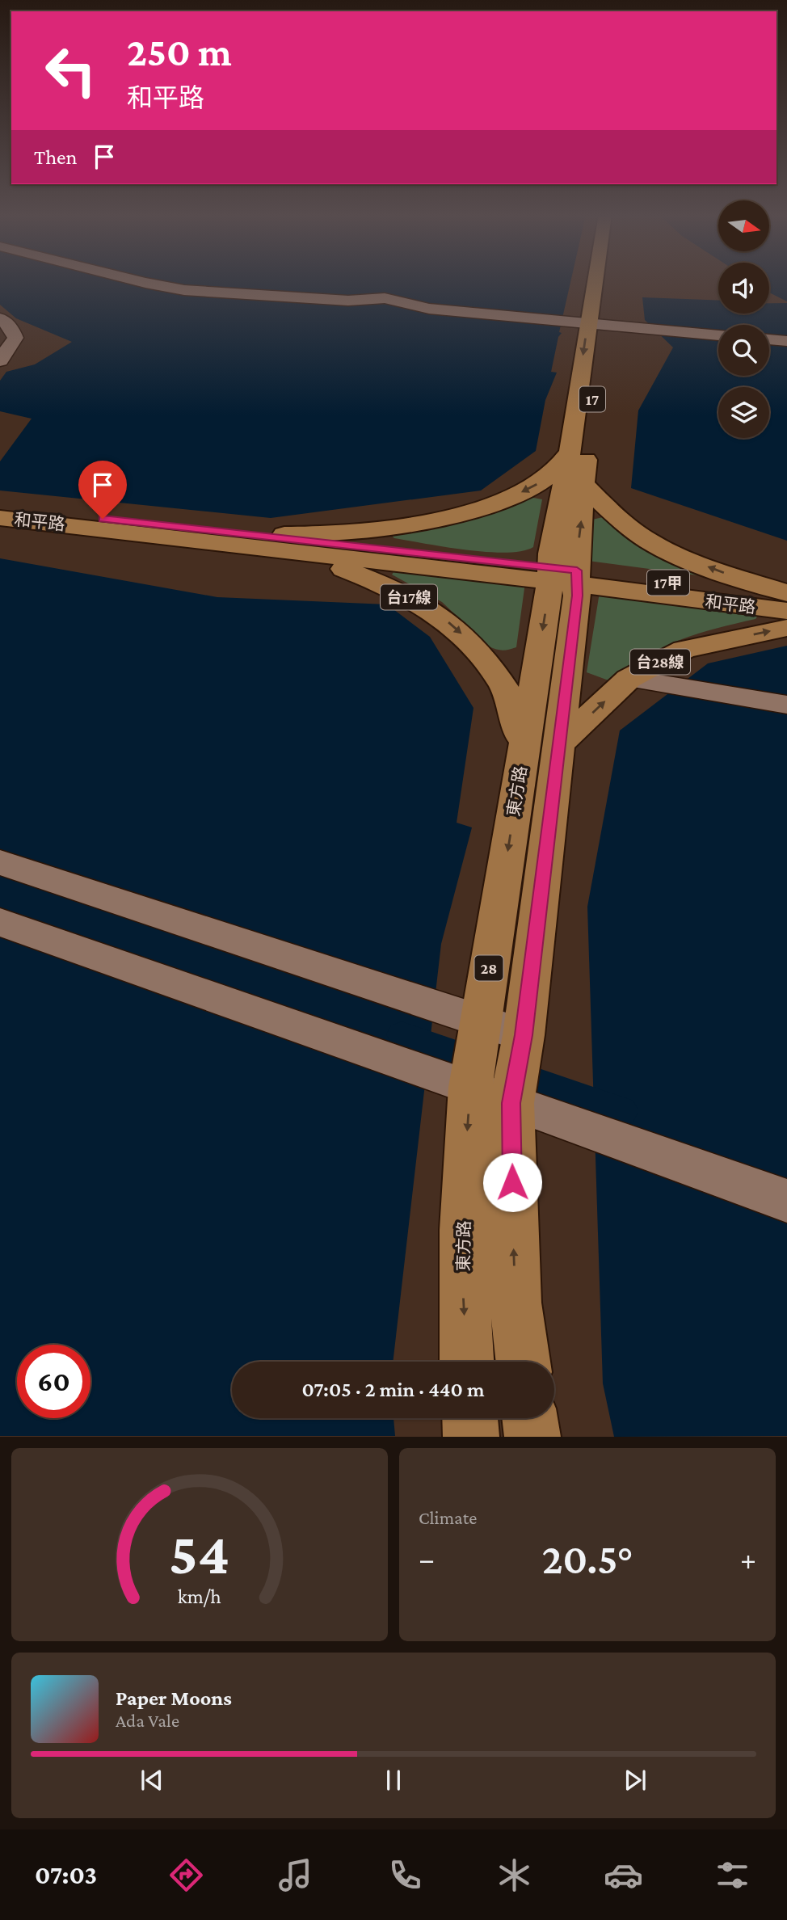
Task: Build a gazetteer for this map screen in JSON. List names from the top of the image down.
{
  "streets": {
    "main road": [
      "17",
      "和平路",
      "17甲",
      "台17線",
      "台28線",
      "東方路",
      "28"
    ]
  },
  "crossings": [
    ["和平路", "台17線"],
    ["和平路", "東方路"],
    ["台17線", "台28線"],
    ["台17線", "東方路"],
    ["台28線", "東方路"]
  ],
  "north": "right",
  "page": {
    "turn": ["250 m", "和平路"],
    "then": "Then",
    "limit": "60",
    "trip": "07:05 · 2 min · 440 m",
    "tile": "Climate",
    "heat": ["−", "20.5°", "+"],
    "song": ["Paper Moons", "Ada Vale"],
    "tabs": "07:03",
    "gauge": ["54", "km/h"]
  }
}
